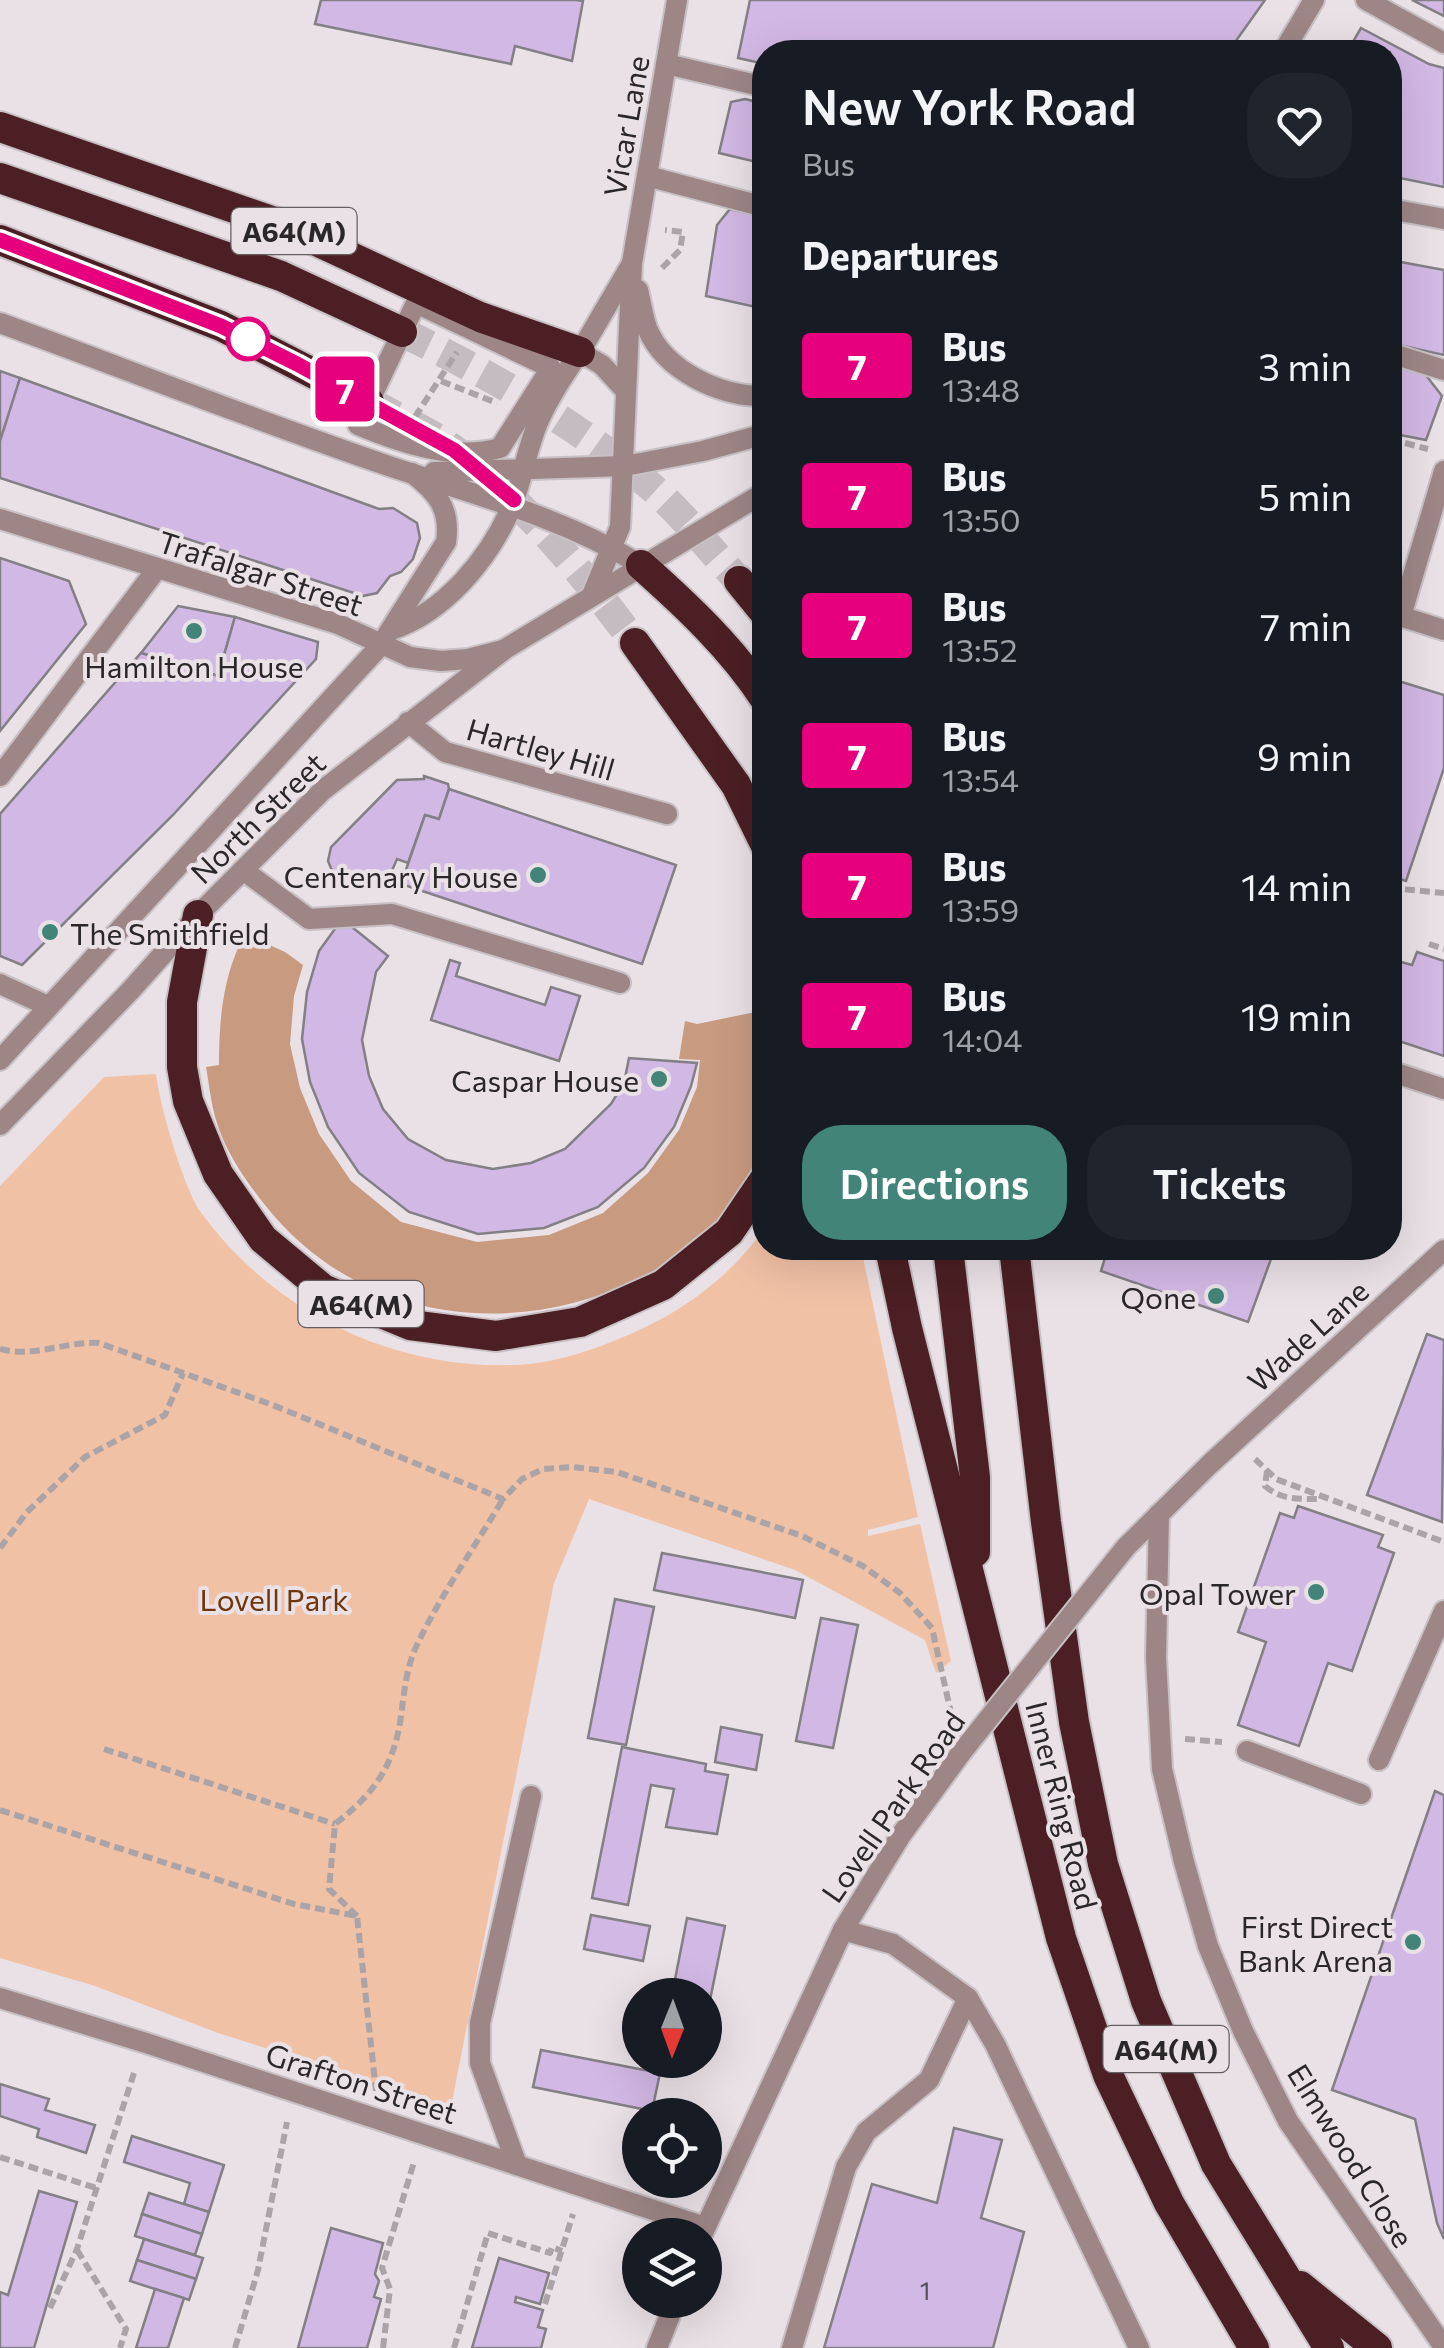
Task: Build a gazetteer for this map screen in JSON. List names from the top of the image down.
{
  "streets": {
    "highway": ["A64(M)", "Inner Ring Road"],
    "street": [
      "Vicar Lane",
      "Trafalgar Street",
      "Hartley Hill",
      "North Street",
      "Wade Lane",
      "Lovell Park Road",
      "Grafton Street",
      "Elmwood Close"
    ]
  },
  "crossings": [
    ["Vicar Lane", "A64(M)"],
    ["Vicar Lane", "North Street"],
    ["A64(M)", "North Street"],
    ["A64(M)", "Inner Ring Road"],
    ["Trafalgar Street", "North Street"],
    ["Hartley Hill", "North Street"],
    ["Wade Lane", "Lovell Park Road"],
    ["Lovell Park Road", "Elmwood Close"]
  ],
  "parks": ["Lovell Park"],
  "places": [
    "Hamilton House",
    "Centenary House",
    "The Smithfield",
    "Caspar House",
    "Qone",
    "Opal Tower",
    "First Direct Bank Arena"
  ],
  "lines": ["bus line 7"],
  "house_numbers": ["1"],
  "north": "bottom",
  "page": {
    "on_map": "7",
    "heading": [
      ["New York Road", "Bus"],
      "Departures"
    ],
    "list": [
      {
        "mark": "7",
        "name": "Bus",
        "note": "13:48",
        "value": "3 min"
      },
      {
        "mark": "7",
        "name": "Bus",
        "note": "13:50",
        "value": "5 min"
      },
      {
        "mark": "7",
        "name": "Bus",
        "note": "13:52",
        "value": "7 min"
      },
      {
        "mark": "7",
        "name": "Bus",
        "note": "13:54",
        "value": "9 min"
      },
      {
        "mark": "7",
        "name": "Bus",
        "note": "13:59",
        "value": "14 min"
      },
      {
        "mark": "7",
        "name": "Bus",
        "note": "14:04",
        "value": "19 min"
      }
    ],
    "buttons": ["Directions", "Tickets"]
  }
}
